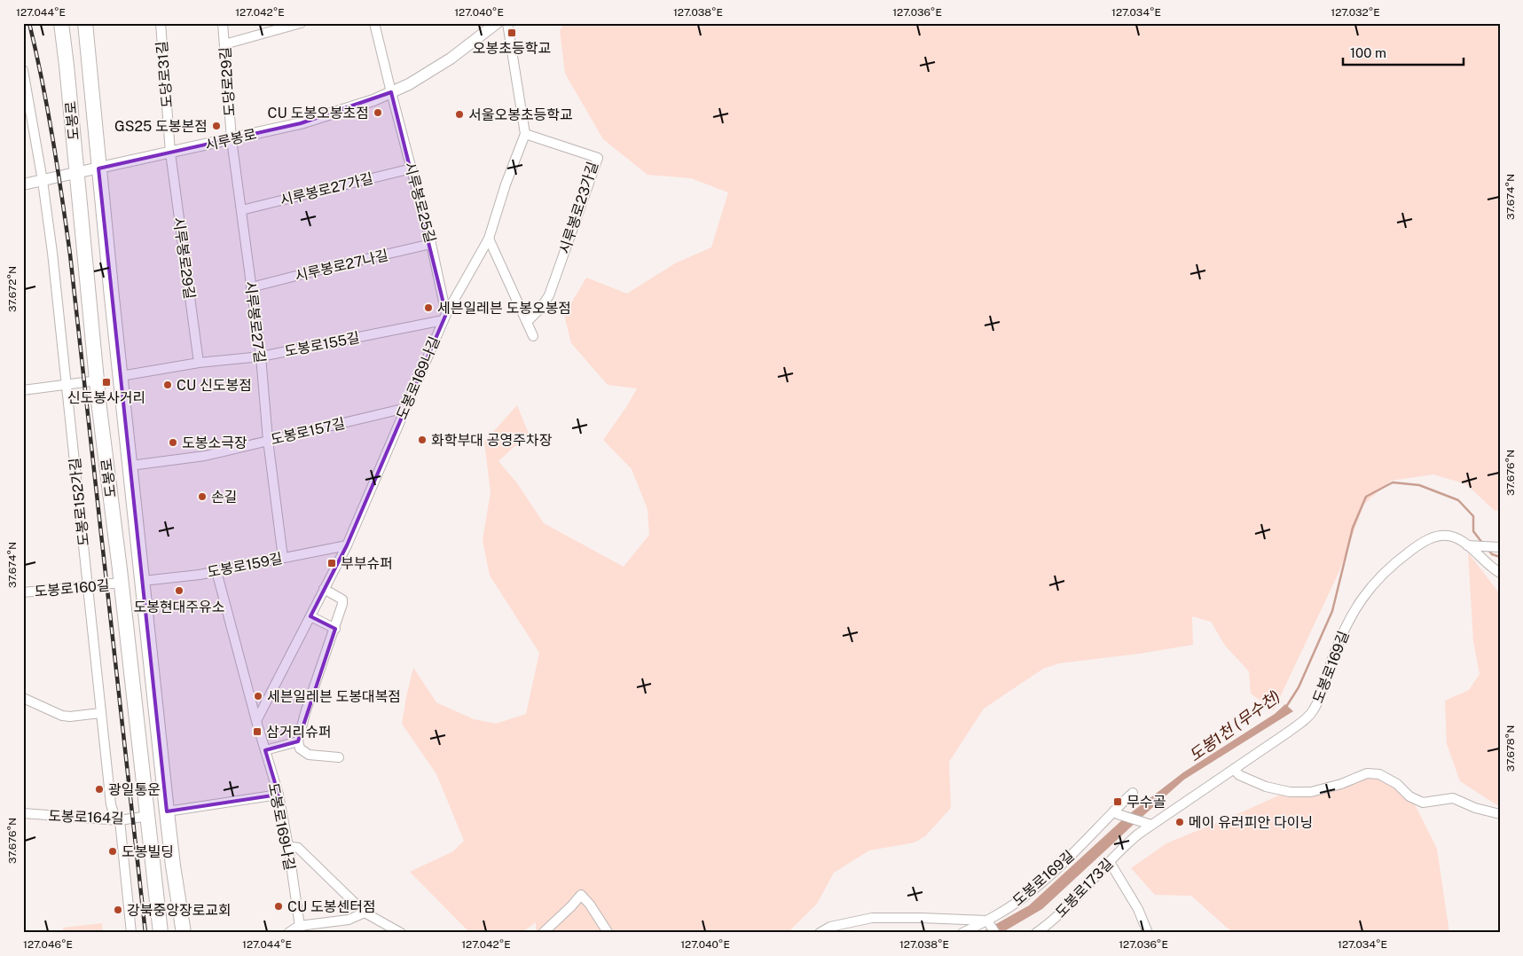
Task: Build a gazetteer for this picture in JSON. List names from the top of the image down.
{
  "streets": {
    "main road": ["도봉로"],
    "street": [
      "도당로31길",
      "도당로29길",
      "시루봉로",
      "시루봉로27가길",
      "시루봉로25길",
      "시루봉로23가길",
      "시루봉로29길",
      "시루봉로27나길",
      "시루봉로27길",
      "도봉로155길",
      "도봉로169나길",
      "도봉로157길",
      "도봉로152가길",
      "도봉로159길",
      "도봉로160길",
      "도봉로169길",
      "도봉로164길",
      "도봉로173길"
    ]
  },
  "crossings": [
    ["도당로31길", "시루봉로"],
    ["도당로31길", "시루봉로29길"],
    ["도당로29길", "시루봉로"],
    ["도당로29길", "시루봉로27길"],
    ["도봉로", "시루봉로"],
    ["도봉로", "도봉로155길"],
    ["도봉로", "도봉로157길"],
    ["도봉로", "도봉로159길"],
    ["도봉로", "도봉로160길"],
    ["도봉로", "도봉로164길"],
    ["시루봉로", "시루봉로25길"],
    ["시루봉로", "시루봉로29길"],
    ["시루봉로", "시루봉로27길"],
    ["시루봉로", "도봉로152가길"],
    ["시루봉로27가길", "시루봉로25길"],
    ["시루봉로27가길", "시루봉로27길"],
    ["시루봉로25길", "시루봉로27나길"],
    ["시루봉로25길", "도봉로155길"],
    ["시루봉로25길", "도봉로169나길"],
    ["시루봉로23가길", "도봉로169나길"],
    ["시루봉로29길", "도봉로155길"],
    ["시루봉로27나길", "시루봉로27길"],
    ["시루봉로27길", "도봉로155길"],
    ["시루봉로27길", "도봉로157길"],
    ["시루봉로27길", "도봉로159길"],
    ["도봉로155길", "도봉로169나길"],
    ["도봉로169나길", "도봉로157길"],
    ["도봉로169나길", "도봉로159길"],
    ["도봉로152가길", "도봉로160길"],
    ["도봉로152가길", "도봉로164길"],
    ["도봉로169길", "도봉로173길"]
  ],
  "water": ["도봉1천 (무수천)"],
  "places": {
    "transit": [
      "오봉초등학교",
      "신도봉사거리",
      "부부슈퍼",
      "삼거리슈퍼",
      "무수골"
    ],
    "other": [
      "CU 도봉오봉초점",
      "서울오봉초등학교",
      "GS25 도봉본점",
      "세븐일레븐 도봉오봉점",
      "CU 신도봉점",
      "화학부대 공영주차장",
      "도봉소극장",
      "손길",
      "도봉현대주유소",
      "세븐일레븐 도봉대복점",
      "광일통운",
      "메이 유러피안 다이닝",
      "도봉빌딩",
      "CU 도봉센터점",
      "강북중앙장로교회"
    ]
  },
  "scale_bar": "100 m",
  "coordinates": [
    "127.044°E",
    "127.042°E",
    "127.040°E",
    "127.038°E",
    "127.036°E",
    "127.034°E",
    "127.032°E",
    "37.674°N",
    "37.672°N",
    "37.676°N",
    "37.678°N",
    "127.046°E"
  ]
}
